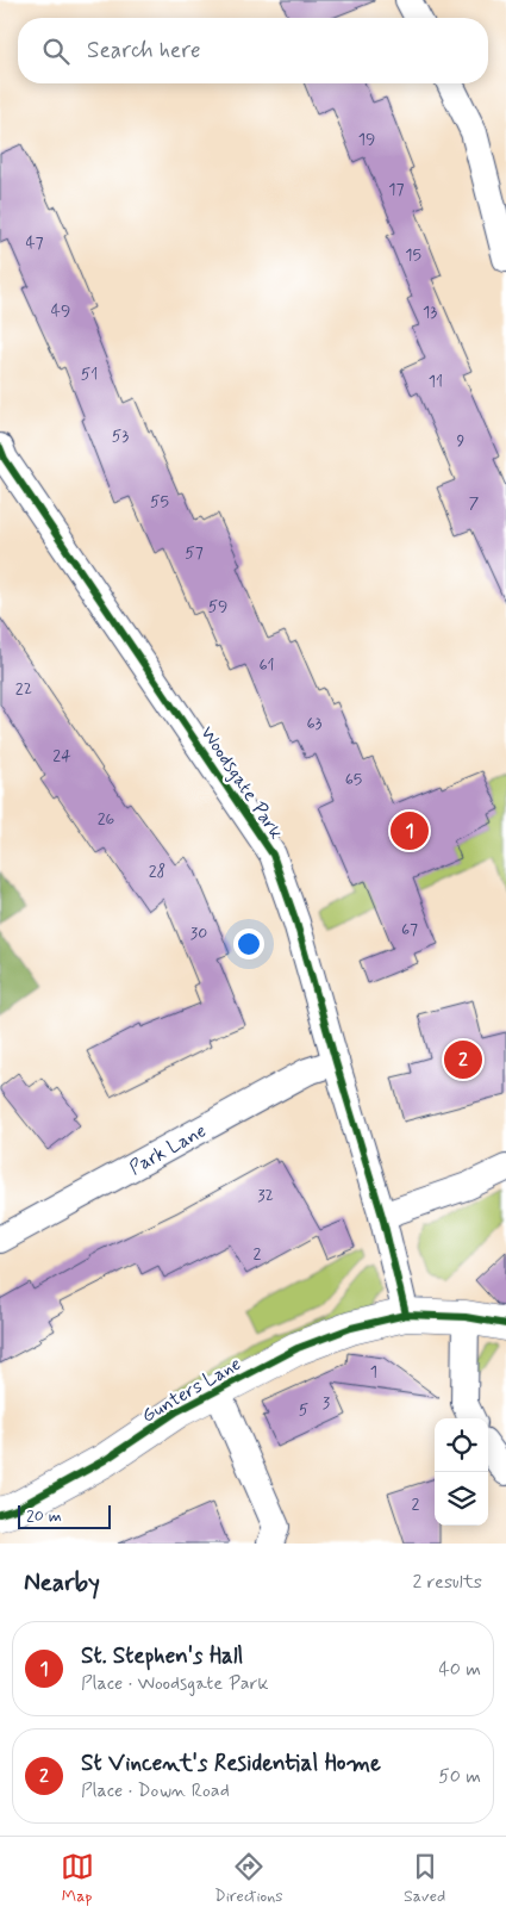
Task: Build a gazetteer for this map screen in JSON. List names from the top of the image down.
{
  "streets": {
    "street": ["Woodsgate Park", "Park Lane", "Gunters Lane"]
  },
  "crossings": [
    ["Woodsgate Park", "Park Lane"],
    ["Woodsgate Park", "Gunters Lane"]
  ],
  "house_numbers": [
    "19",
    "17",
    "47",
    "15",
    "49",
    "13",
    "51",
    "11",
    "53",
    "9",
    "55",
    "7",
    "57",
    "59",
    "61",
    "22",
    "63",
    "24",
    "65",
    "26",
    "28",
    "67",
    "30",
    "32",
    "2",
    "1",
    "3",
    "5",
    "2"
  ],
  "scale_bar": "20 m",
  "page": {
    "search": "Search here",
    "pins": ["1", "2"],
    "scale": "20 m",
    "heading": ["Nearby", "2 results"],
    "list": [
      {
        "mark": "1",
        "name": "St. Stephen's Hall",
        "note": "Place · Woodsgate Park",
        "value": "40 m"
      },
      {
        "mark": "2",
        "name": "St Vincent's Residential Home",
        "note": "Place · Down Road",
        "value": "50 m"
      }
    ],
    "nav": ["Map", "Directions", "Saved"]
  }
}
